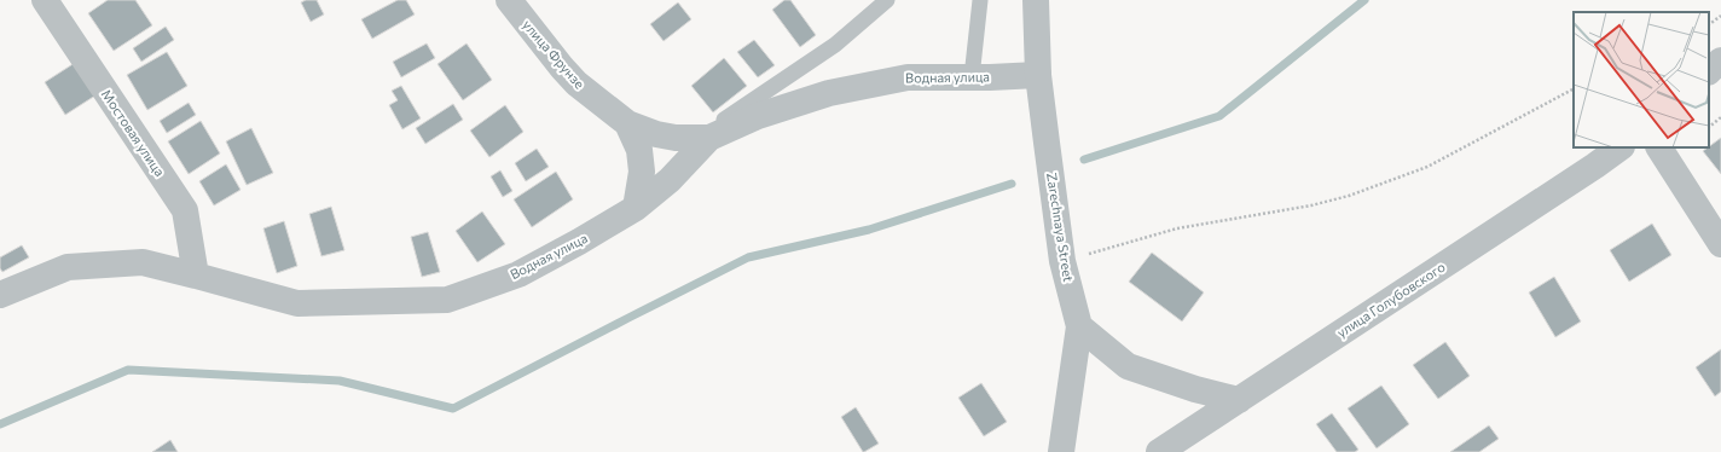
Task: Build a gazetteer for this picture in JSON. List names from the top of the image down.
{
  "streets": {
    "street": [
      "улица Фрунзе",
      "Водная улица",
      "Мостовая улица",
      "Zarechnaya Street",
      "улица Голубовского"
    ]
  },
  "crossings": [
    ["улица Фрунзе", "Водная улица"],
    ["Водная улица", "Мостовая улица"],
    ["Водная улица", "Zarechnaya Street"]
  ]
}
